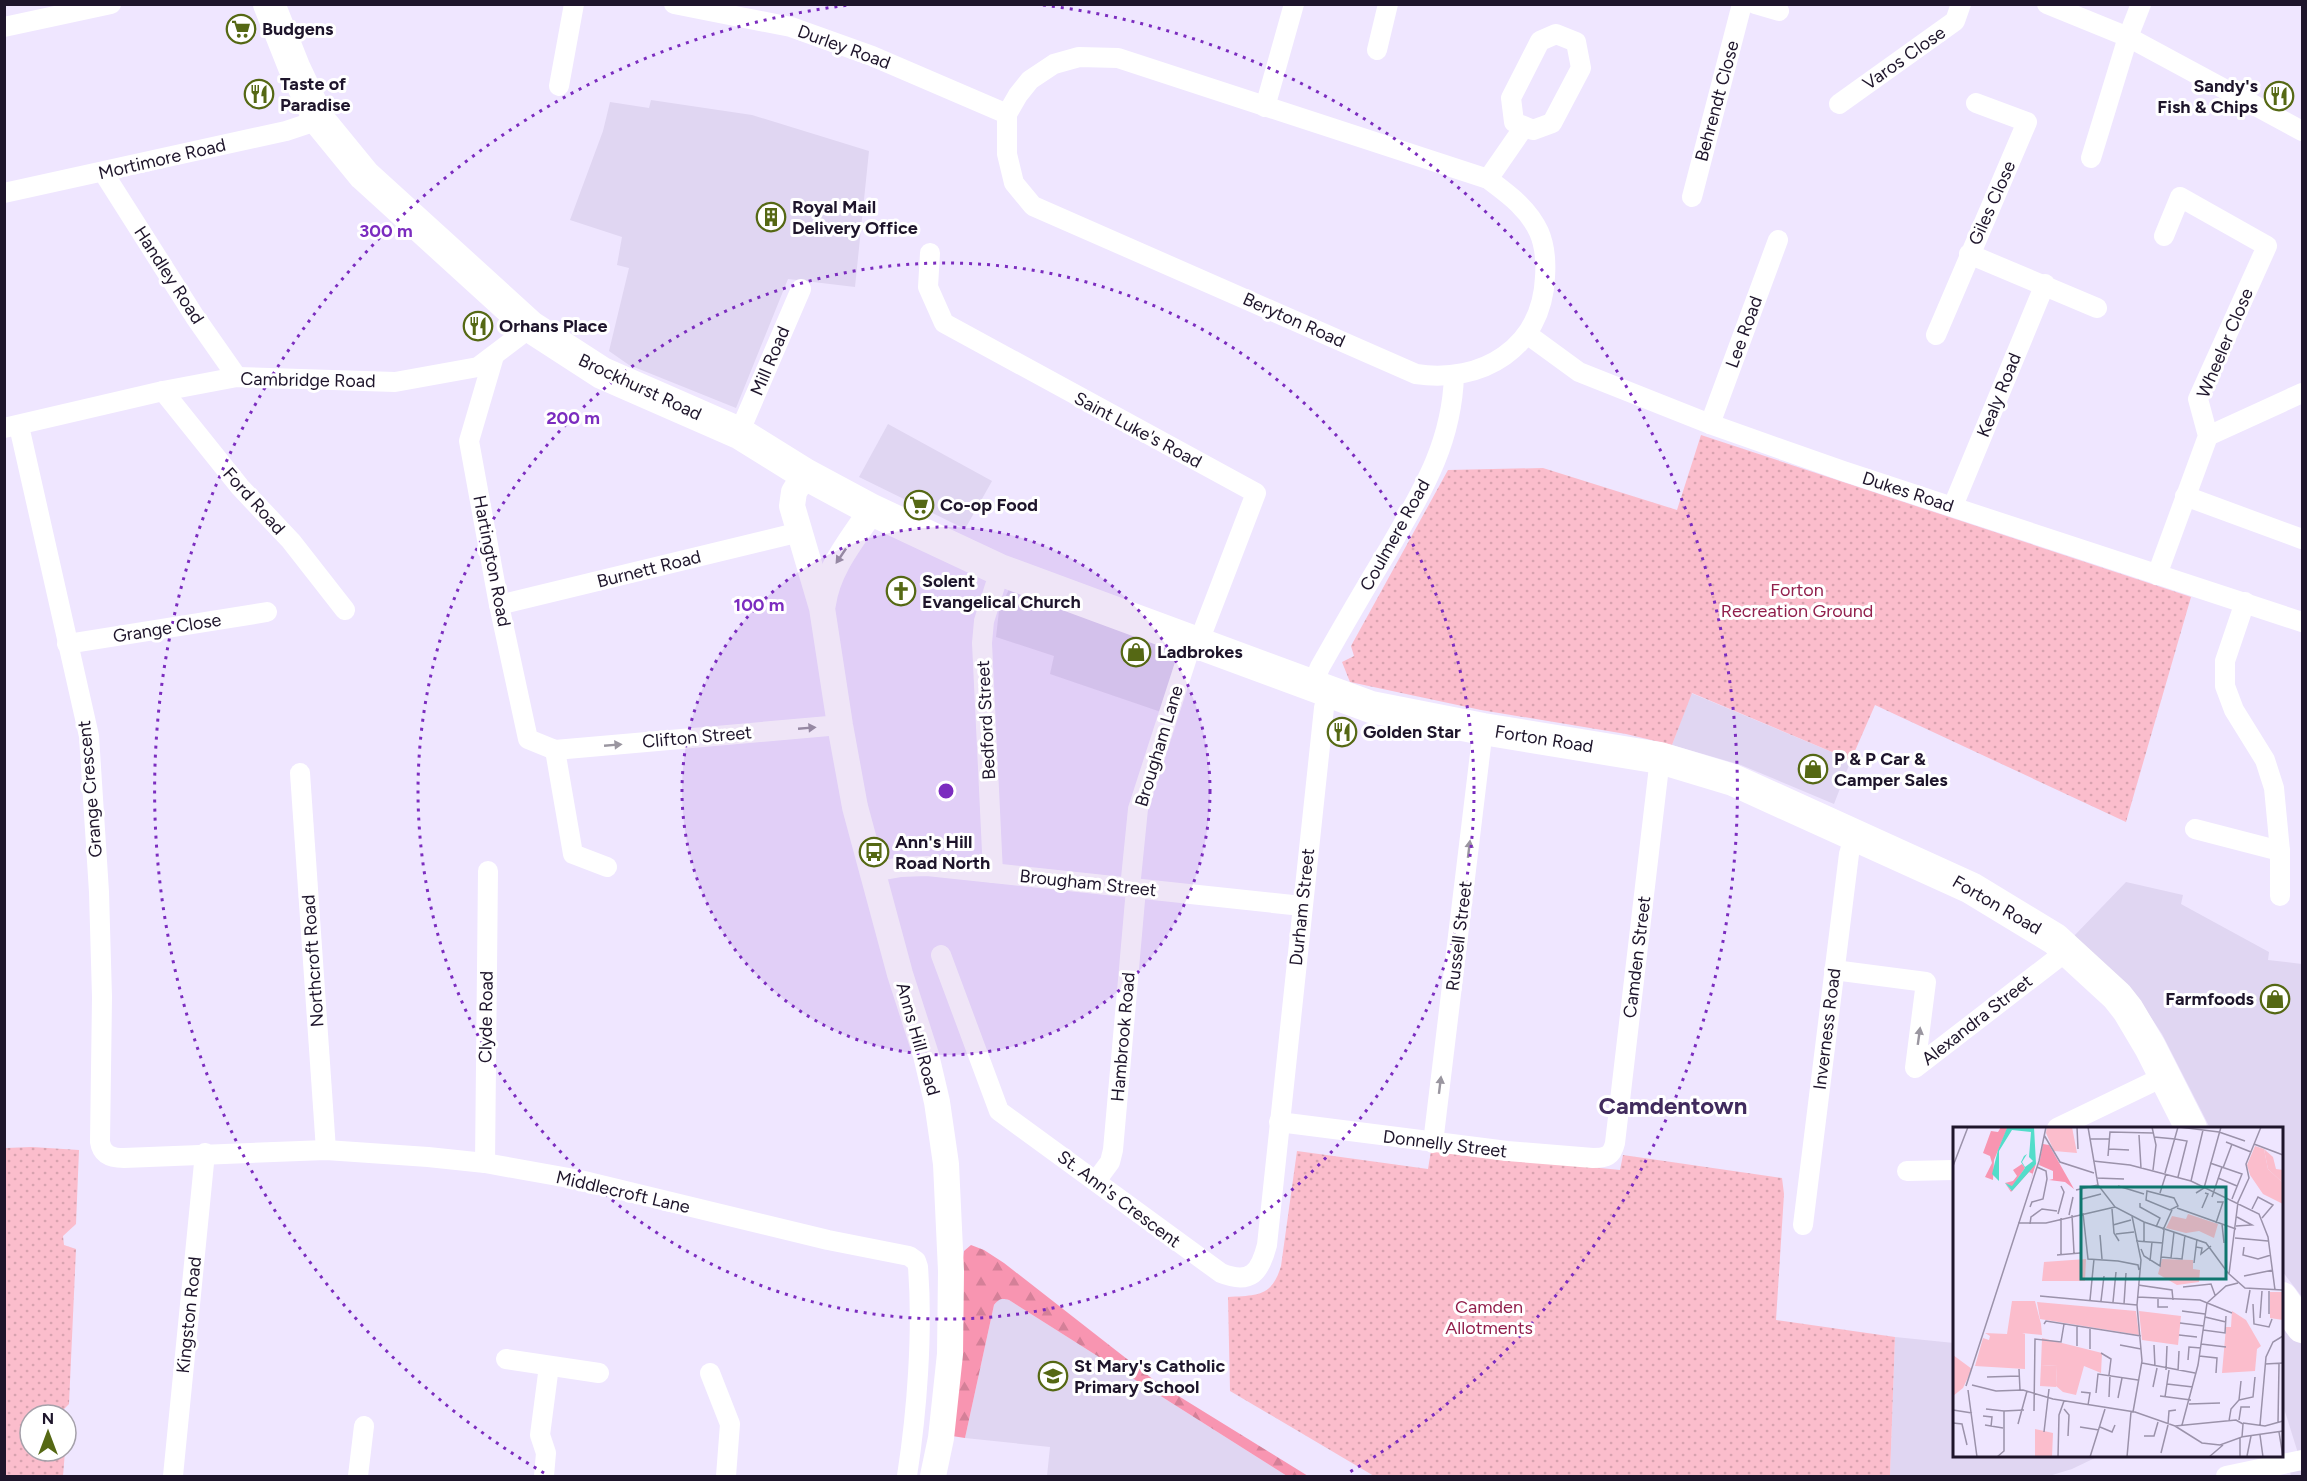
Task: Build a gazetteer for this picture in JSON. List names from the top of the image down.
{
  "streets": {
    "main road": ["Brockhurst Road", "Forton Road"],
    "street": [
      "Durley Road",
      "Varos Close",
      "Behrendt Close",
      "Mortimore Road",
      "Giles Close",
      "Handley Road",
      "Beryton Road",
      "Lee Road",
      "Wheeler Close",
      "Mill Road",
      "Cambridge Road",
      "Kealy Road",
      "Saint Luke's Road",
      "Dukes Road",
      "Ford Road",
      "Coulmere Road",
      "Hartington Road",
      "Burnett Road",
      "Grange Close",
      "Bedford Street",
      "Clifton Street",
      "Brougham Lane",
      "Grange Crescent",
      "Brougham Street",
      "Durham Street",
      "Russell Street",
      "Camden Street",
      "Northcroft Road",
      "Clyde Road",
      "Alexandra Street",
      "Inverness Road",
      "Hambrook Road",
      "Anns Hill Road",
      "Donnelly Street",
      "Middlecroft Lane",
      "St. Ann's Crescent",
      "Kingston Road"
    ]
  },
  "crossings": [
    ["Durley Road", "Beryton Road"],
    ["Mortimore Road", "Handley Road"],
    ["Mortimore Road", "Brockhurst Road"],
    ["Handley Road", "Cambridge Road"],
    ["Beryton Road", "Dukes Road"],
    ["Beryton Road", "Coulmere Road"],
    ["Lee Road", "Dukes Road"],
    ["Mill Road", "Brockhurst Road"],
    ["Cambridge Road", "Brockhurst Road"],
    ["Cambridge Road", "Ford Road"],
    ["Cambridge Road", "Hartington Road"],
    ["Cambridge Road", "Grange Crescent"],
    ["Brockhurst Road", "Forton Road"],
    ["Brockhurst Road", "Anns Hill Road"],
    ["Kealy Road", "Dukes Road"],
    ["Saint Luke's Road", "Forton Road"],
    ["Saint Luke's Road", "Brougham Lane"],
    ["Coulmere Road", "Forton Road"],
    ["Coulmere Road", "Durham Street"],
    ["Hartington Road", "Burnett Road"],
    ["Hartington Road", "Clifton Street"],
    ["Burnett Road", "Anns Hill Road"],
    ["Grange Close", "Grange Crescent"],
    ["Bedford Street", "Forton Road"],
    ["Bedford Street", "Brougham Street"],
    ["Clifton Street", "Anns Hill Road"],
    ["Forton Road", "Brougham Lane"],
    ["Forton Road", "Durham Street"],
    ["Forton Road", "Russell Street"],
    ["Forton Road", "Camden Street"],
    ["Forton Road", "Alexandra Street"],
    ["Forton Road", "Inverness Road"],
    ["Forton Road", "Anns Hill Road"],
    ["Brougham Lane", "Brougham Street"],
    ["Brougham Lane", "Hambrook Road"],
    ["Grange Crescent", "Middlecroft Lane"],
    ["Brougham Street", "Durham Street"],
    ["Brougham Street", "Hambrook Road"],
    ["Brougham Street", "Anns Hill Road"],
    ["Durham Street", "Donnelly Street"],
    ["Durham Street", "St. Ann's Crescent"],
    ["Russell Street", "Donnelly Street"],
    ["Camden Street", "Donnelly Street"],
    ["Northcroft Road", "Middlecroft Lane"],
    ["Clyde Road", "Middlecroft Lane"],
    ["Alexandra Street", "Inverness Road"],
    ["Hambrook Road", "St. Ann's Crescent"],
    ["Donnelly Street", "St. Ann's Crescent"],
    ["Middlecroft Lane", "Kingston Road"]
  ],
  "one_way": ["Clifton Street", "Russell Street"],
  "districts": ["Camdentown"],
  "parks": ["Forton Recreation Ground", "Camden Allotments"],
  "places": {
    "supermarket": ["Budgens", "Co-op Food"],
    "restaurant": [
      "Taste of Paradise",
      "Sandy's Fish & Chips",
      "Orhans Place",
      "Golden Star"
    ],
    "building": ["Royal Mail Delivery Office"],
    "church": ["Solent Evangelical Church"],
    "shop": ["Ladbrokes", "P & P Car & Camper Sales", "Farmfoods"],
    "bus stop": ["Ann's Hill Road North"],
    "school or university": ["St Mary's Catholic Primary School"]
  },
  "north": "top",
  "rings": ["300 m", "200 m", "100 m"]
}
